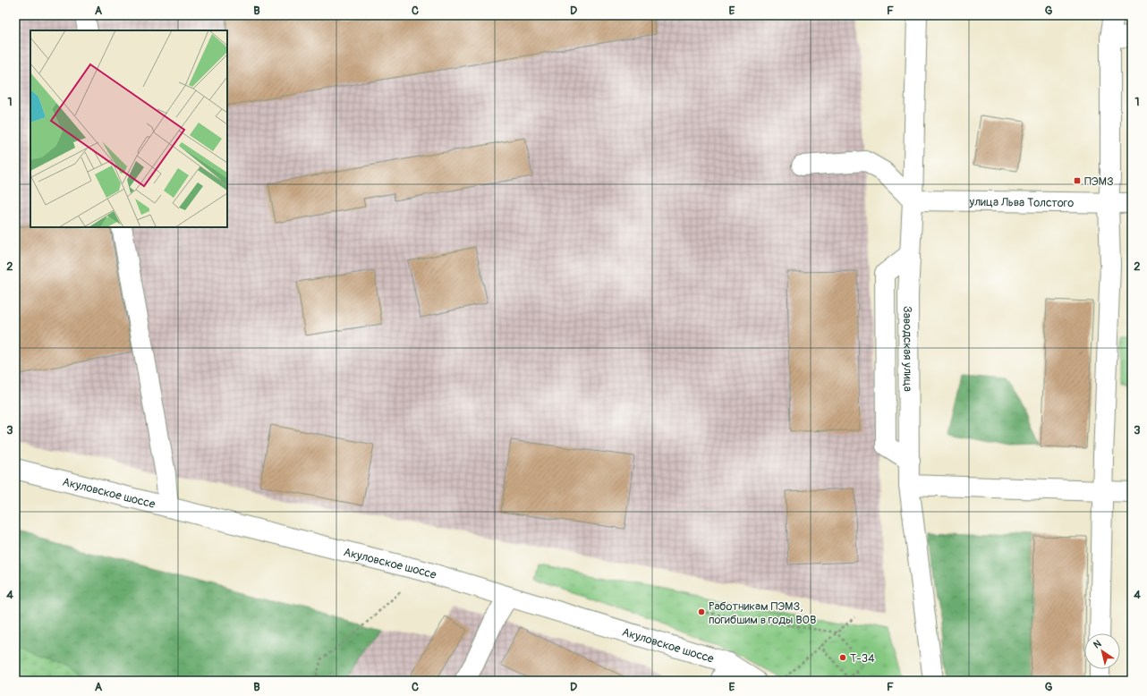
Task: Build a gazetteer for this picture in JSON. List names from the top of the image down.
{
  "streets": {
    "street": ["улица Льва Толстого", "Заводская улица", "Акуловское шоссе"]
  },
  "crossings": [
    ["улица Льва Толстого", "Заводская улица"]
  ],
  "places": {
    "transit": ["ПЭМЗ"],
    "other": ["Работникам ПЭМЗ, погибшим в годы ВОВ", "Т-34"]
  },
  "north": "top left",
  "grid": {
    "columns": [
      "A",
      "B",
      "C",
      "D",
      "E",
      "F",
      "G"
    ],
    "rows": [
      "1",
      "2",
      "3",
      "4"
    ]
  }
}
